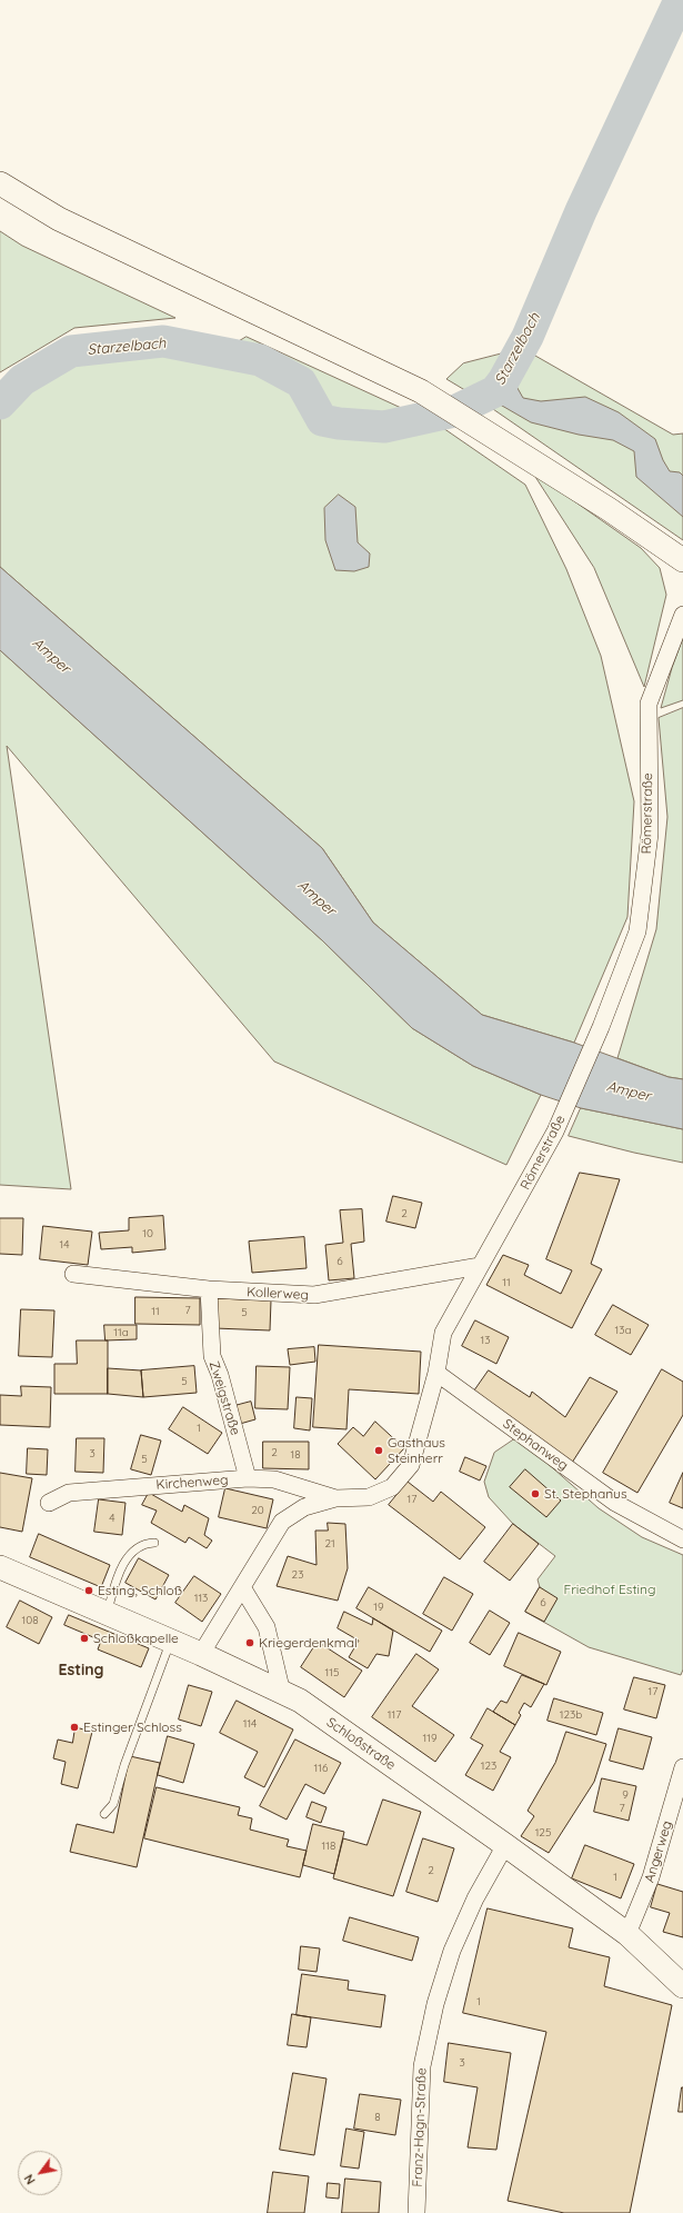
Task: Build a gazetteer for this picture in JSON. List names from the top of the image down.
{
  "streets": {
    "street": [
      "Römerstraße",
      "Kollerweg",
      "Zweigstraße",
      "Stephanweg",
      "Kirchenweg",
      "Schloßstraße",
      "Angerweg",
      "Franz-Hagn-Straße"
    ]
  },
  "crossings": [
    ["Römerstraße", "Kollerweg"],
    ["Römerstraße", "Stephanweg"],
    ["Römerstraße", "Kirchenweg"],
    ["Römerstraße", "Schloßstraße"],
    ["Kollerweg", "Zweigstraße"],
    ["Zweigstraße", "Kirchenweg"],
    ["Schloßstraße", "Angerweg"],
    ["Schloßstraße", "Franz-Hagn-Straße"]
  ],
  "districts": ["Esting"],
  "water": ["Starzelbach", "Amper"],
  "parks": ["Friedhof Esting"],
  "places": [
    "Gasthaus Steinherr",
    "St. Stephanus",
    "Esting, Schloß",
    "Schloßkapelle",
    "Kriegerdenkmal",
    "Estinger Schloss"
  ],
  "house_numbers": [
    "2",
    "10",
    "14",
    "6",
    "11",
    "7",
    "11",
    "5",
    "13a",
    "11a",
    "13",
    "5",
    "1",
    "2",
    "3",
    "18",
    "5",
    "17",
    "20",
    "4",
    "21",
    "23",
    "113",
    "6",
    "19",
    "108",
    "115",
    "17",
    "117",
    "123b",
    "114",
    "119",
    "123",
    "116",
    "9",
    "7",
    "125",
    "118",
    "2",
    "1",
    "1",
    "3",
    "8"
  ],
  "north": "bottom left"
}
